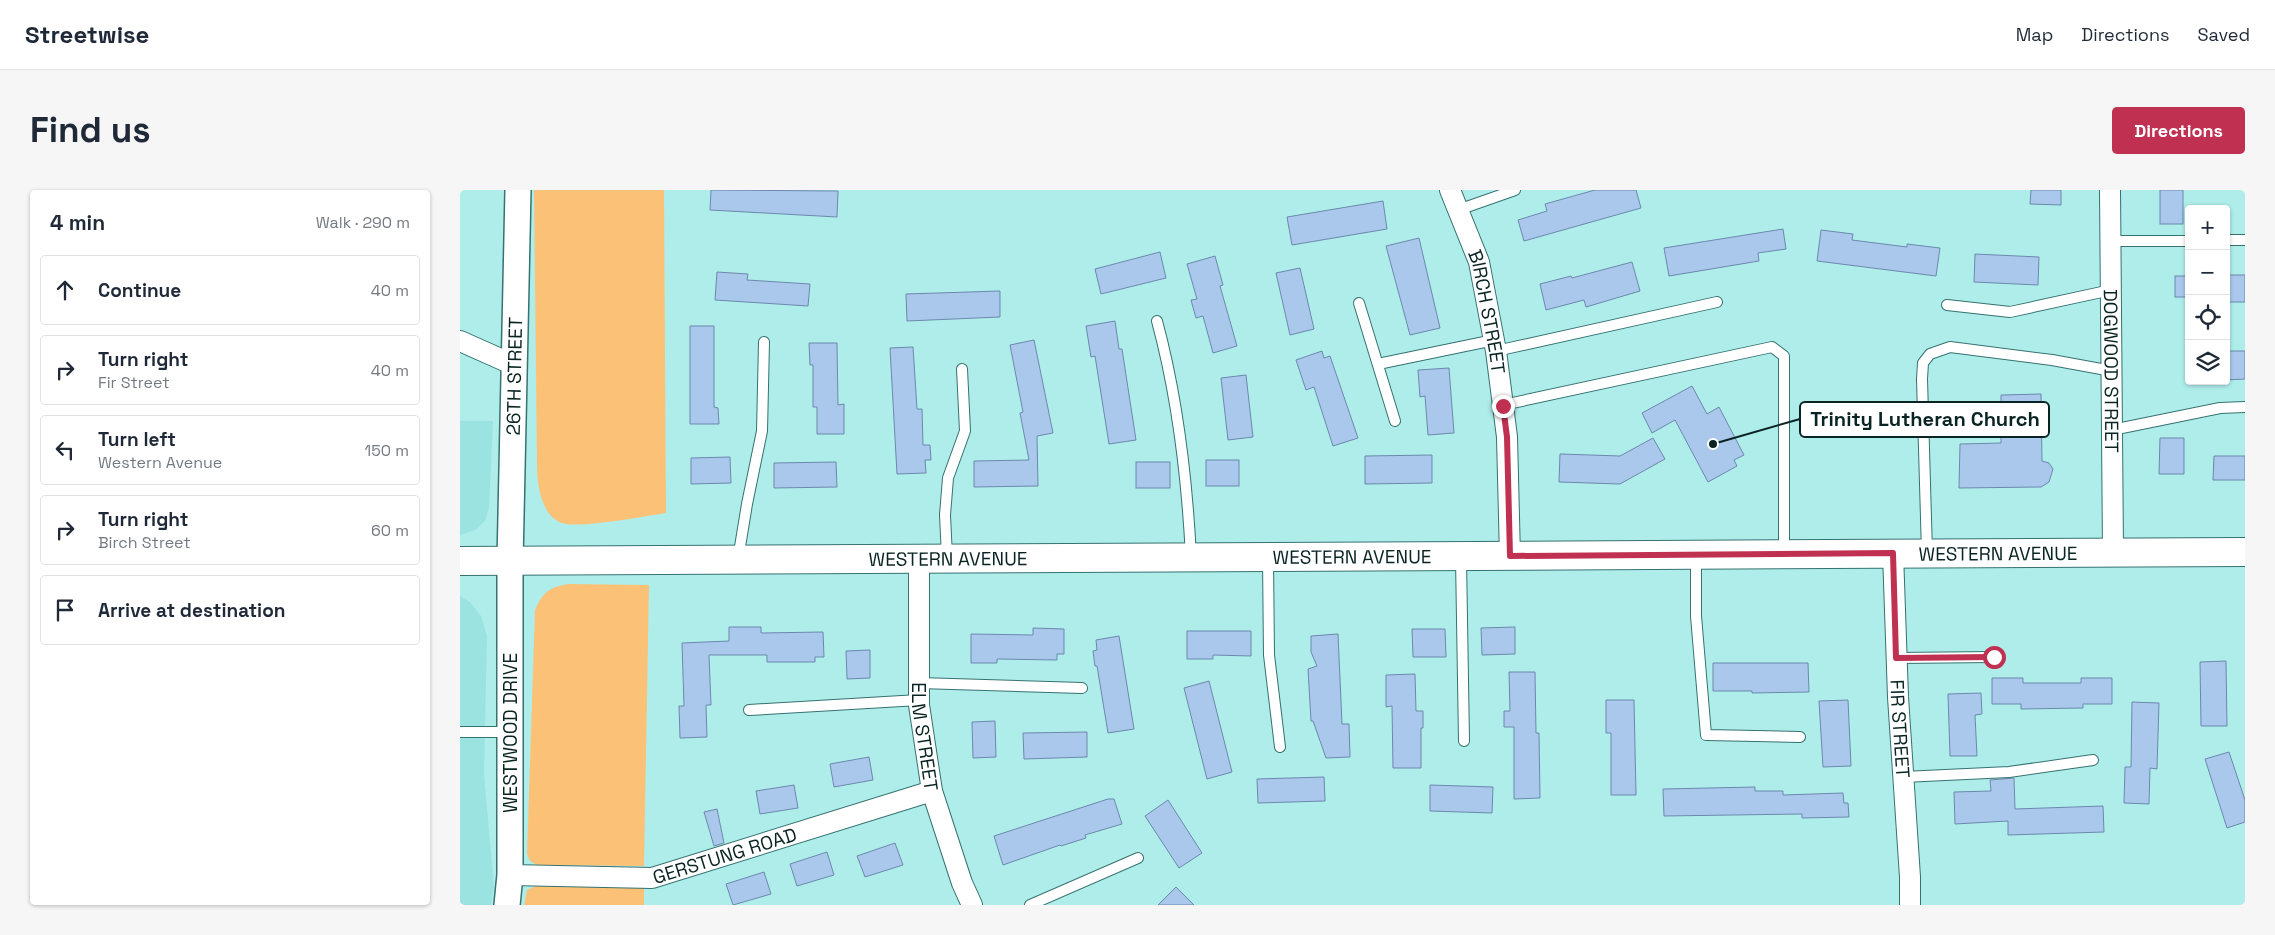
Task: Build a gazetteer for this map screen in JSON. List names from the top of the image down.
{
  "streets": {
    "main road": ["WESTERN AVENUE"],
    "street": [
      "BIRCH STREET",
      "DOGWOOD STREET",
      "26TH STREET",
      "FIR STREET",
      "WESTWOOD DRIVE",
      "ELM STREET",
      "GERSTUNG ROAD"
    ]
  },
  "crossings": [
    ["BIRCH STREET", "WESTERN AVENUE"],
    ["DOGWOOD STREET", "WESTERN AVENUE"],
    ["26TH STREET", "WESTERN AVENUE"],
    ["26TH STREET", "WESTWOOD DRIVE"],
    ["WESTERN AVENUE", "FIR STREET"],
    ["WESTERN AVENUE", "WESTWOOD DRIVE"],
    ["WESTERN AVENUE", "ELM STREET"],
    ["WESTWOOD DRIVE", "GERSTUNG ROAD"],
    ["ELM STREET", "GERSTUNG ROAD"]
  ],
  "places": ["Trinity Lutheran Church"],
  "page": {
    "header": "Streetwise",
    "nav": ["Map", "Directions", "Saved"],
    "buttons": "Directions",
    "title": "Find us",
    "heading": ["4 min", "Walk · 290 m"],
    "map_buttons": ["+", "−"],
    "list": [
      ["Continue", "40 m"],
      ["Turn right", "Fir Street", "40 m"],
      ["Turn left", "Western Avenue", "150 m"],
      ["Turn right", "Birch Street", "60 m"],
      "Arrive at destination"
    ]
  }
}
